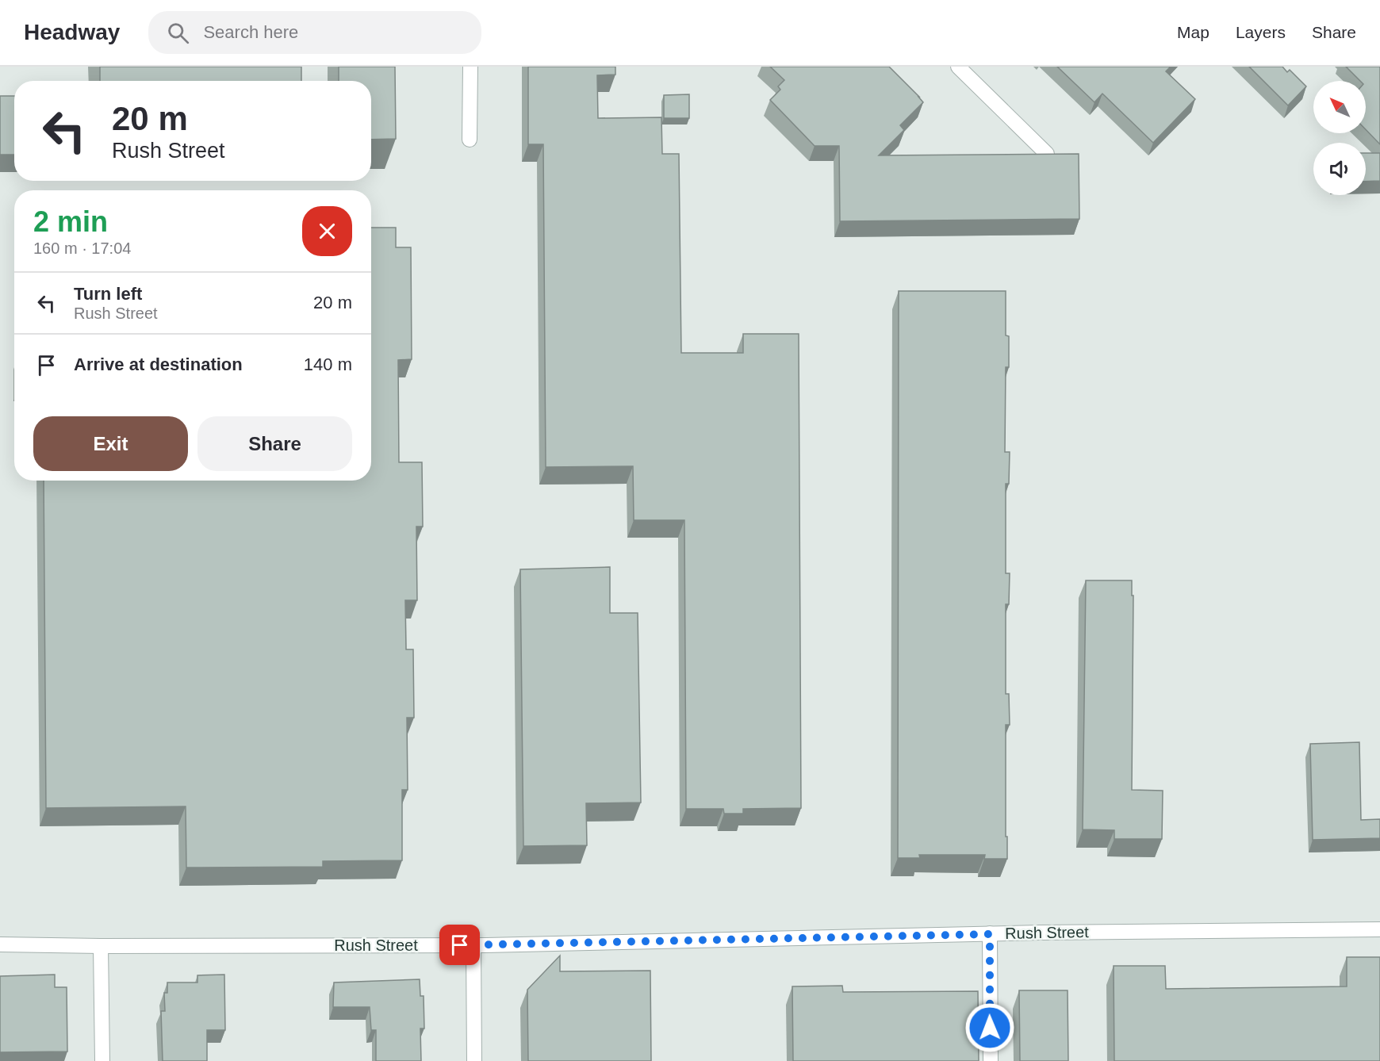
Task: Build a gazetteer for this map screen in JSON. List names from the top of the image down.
{
  "streets": {
    "street": ["Rush Street"]
  },
  "north": "top left",
  "page": {
    "header": "Headway",
    "search": "Search here",
    "nav": ["Map", "Layers", "Share"],
    "turn": ["20 m", "Rush Street"],
    "heading": ["2 min", "160 m · 17:04"],
    "list": [
      {
        "name": "Turn left",
        "note": "Rush Street",
        "value": "20 m"
      },
      {
        "name": "Arrive at destination",
        "value": "140 m"
      }
    ],
    "buttons": ["Exit", "Share"]
  }
}
